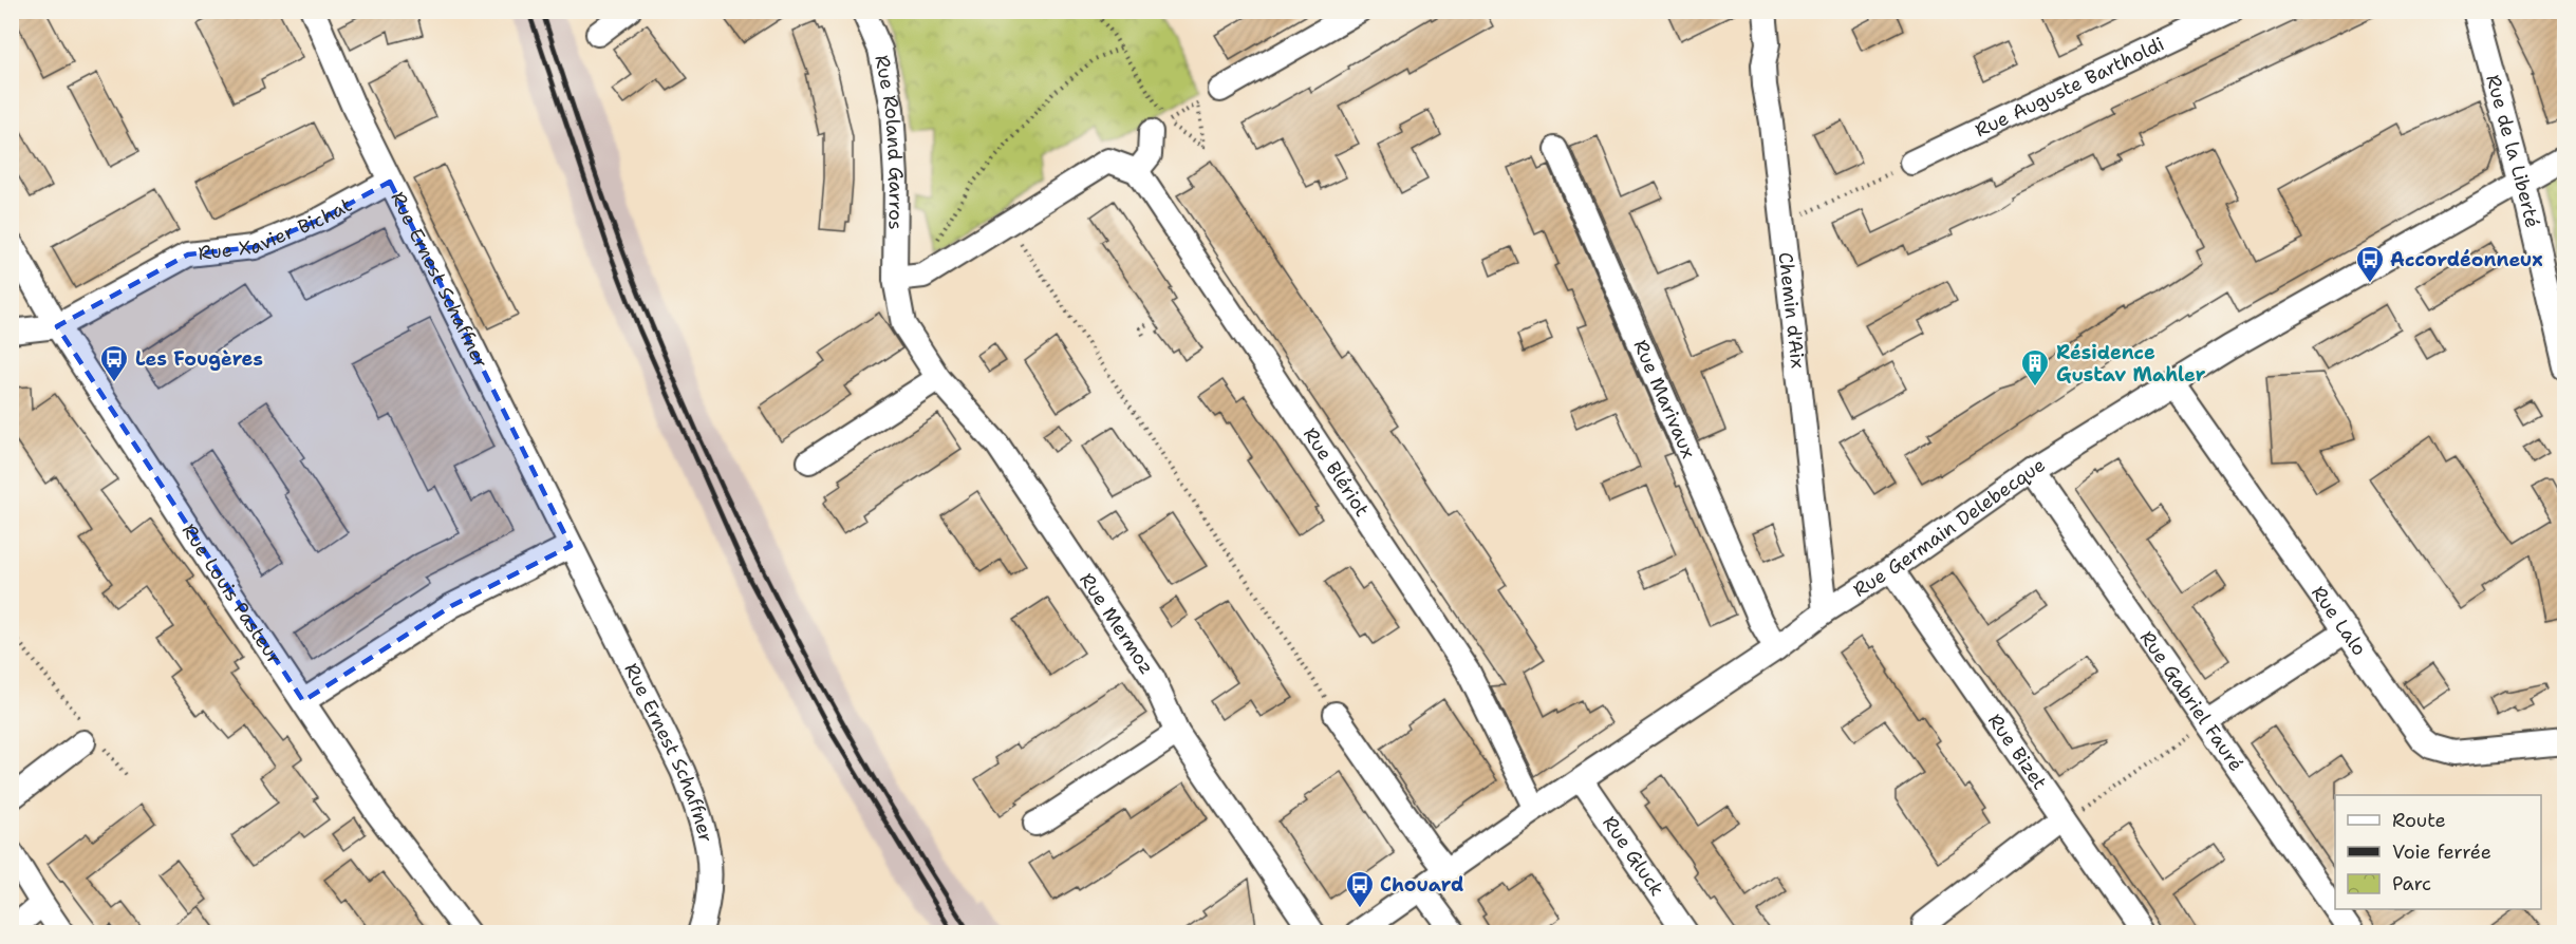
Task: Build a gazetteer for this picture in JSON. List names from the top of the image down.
{
  "streets": {
    "street": [
      "Rue Auguste Bartholdi",
      "Rue Roland Garros",
      "Rue de la Liberté",
      "Rue Xavier Bichat",
      "Rue Ernest Schaffner",
      "Chemin d'Aix",
      "Rue Marivaux",
      "Rue Blériot",
      "Rue Germain Delebecque",
      "Rue Louis Pasteur",
      "Rue Lalo",
      "Rue Mermoz",
      "Rue Gabriel Fauré",
      "Rue Bizet",
      "Rue Gluck"
    ]
  },
  "crossings": [
    ["Rue Roland Garros", "Rue Mermoz"],
    ["Rue de la Liberté", "Rue Germain Delebecque"],
    ["Rue Xavier Bichat", "Rue Ernest Schaffner"],
    ["Rue Xavier Bichat", "Rue Louis Pasteur"],
    ["Chemin d'Aix", "Rue Germain Delebecque"],
    ["Rue Marivaux", "Rue Germain Delebecque"],
    ["Rue Blériot", "Rue Germain Delebecque"],
    ["Rue Germain Delebecque", "Rue Lalo"],
    ["Rue Germain Delebecque", "Rue Gabriel Fauré"],
    ["Rue Germain Delebecque", "Rue Bizet"],
    ["Rue Germain Delebecque", "Rue Gluck"]
  ],
  "places": {
    "bus stop": ["Accordéonneux", "Les Fougères", "Chouard"],
    "building": ["Résidence Gustav Mahler"]
  },
  "legend": ["Route", "Voie ferrée", "Parc"]
}
